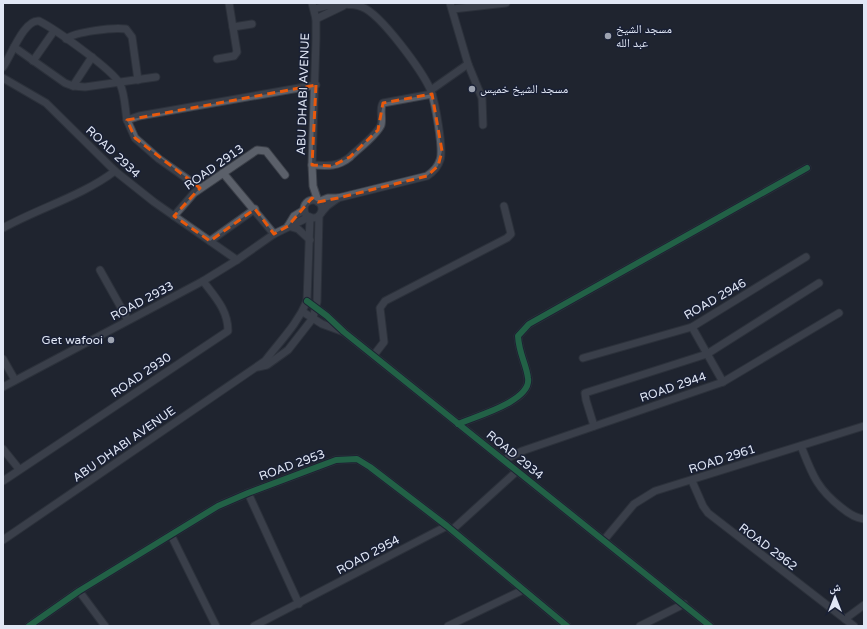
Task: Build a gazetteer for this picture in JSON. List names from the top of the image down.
{
  "streets": {
    "street": [
      "ABU DHABI AVENUE",
      "ROAD 2934",
      "ROAD 2913",
      "ROAD 2946",
      "ROAD 2933",
      "ROAD 2930",
      "ROAD 2944",
      "ROAD 2961",
      "ROAD 2953",
      "ROAD 2962",
      "ROAD 2954"
    ]
  },
  "crossings": [
    ["ABU DHABI AVENUE", "ROAD 2934"],
    ["ABU DHABI AVENUE", "ROAD 2933"],
    ["ROAD 2934", "ROAD 2913"],
    ["ROAD 2934", "ROAD 2933"],
    ["ROAD 2934", "ROAD 2944"],
    ["ROAD 2934", "ROAD 2961"],
    ["ROAD 2934", "ROAD 2954"],
    ["ROAD 2933", "ROAD 2930"],
    ["ROAD 2961", "ROAD 2962"],
    ["ROAD 2953", "ROAD 2954"]
  ],
  "places": ["مسجد الشيخ عبد الله", "مسجد الشيخ خميس", "Get wafooi"],
  "north": "top"
}
